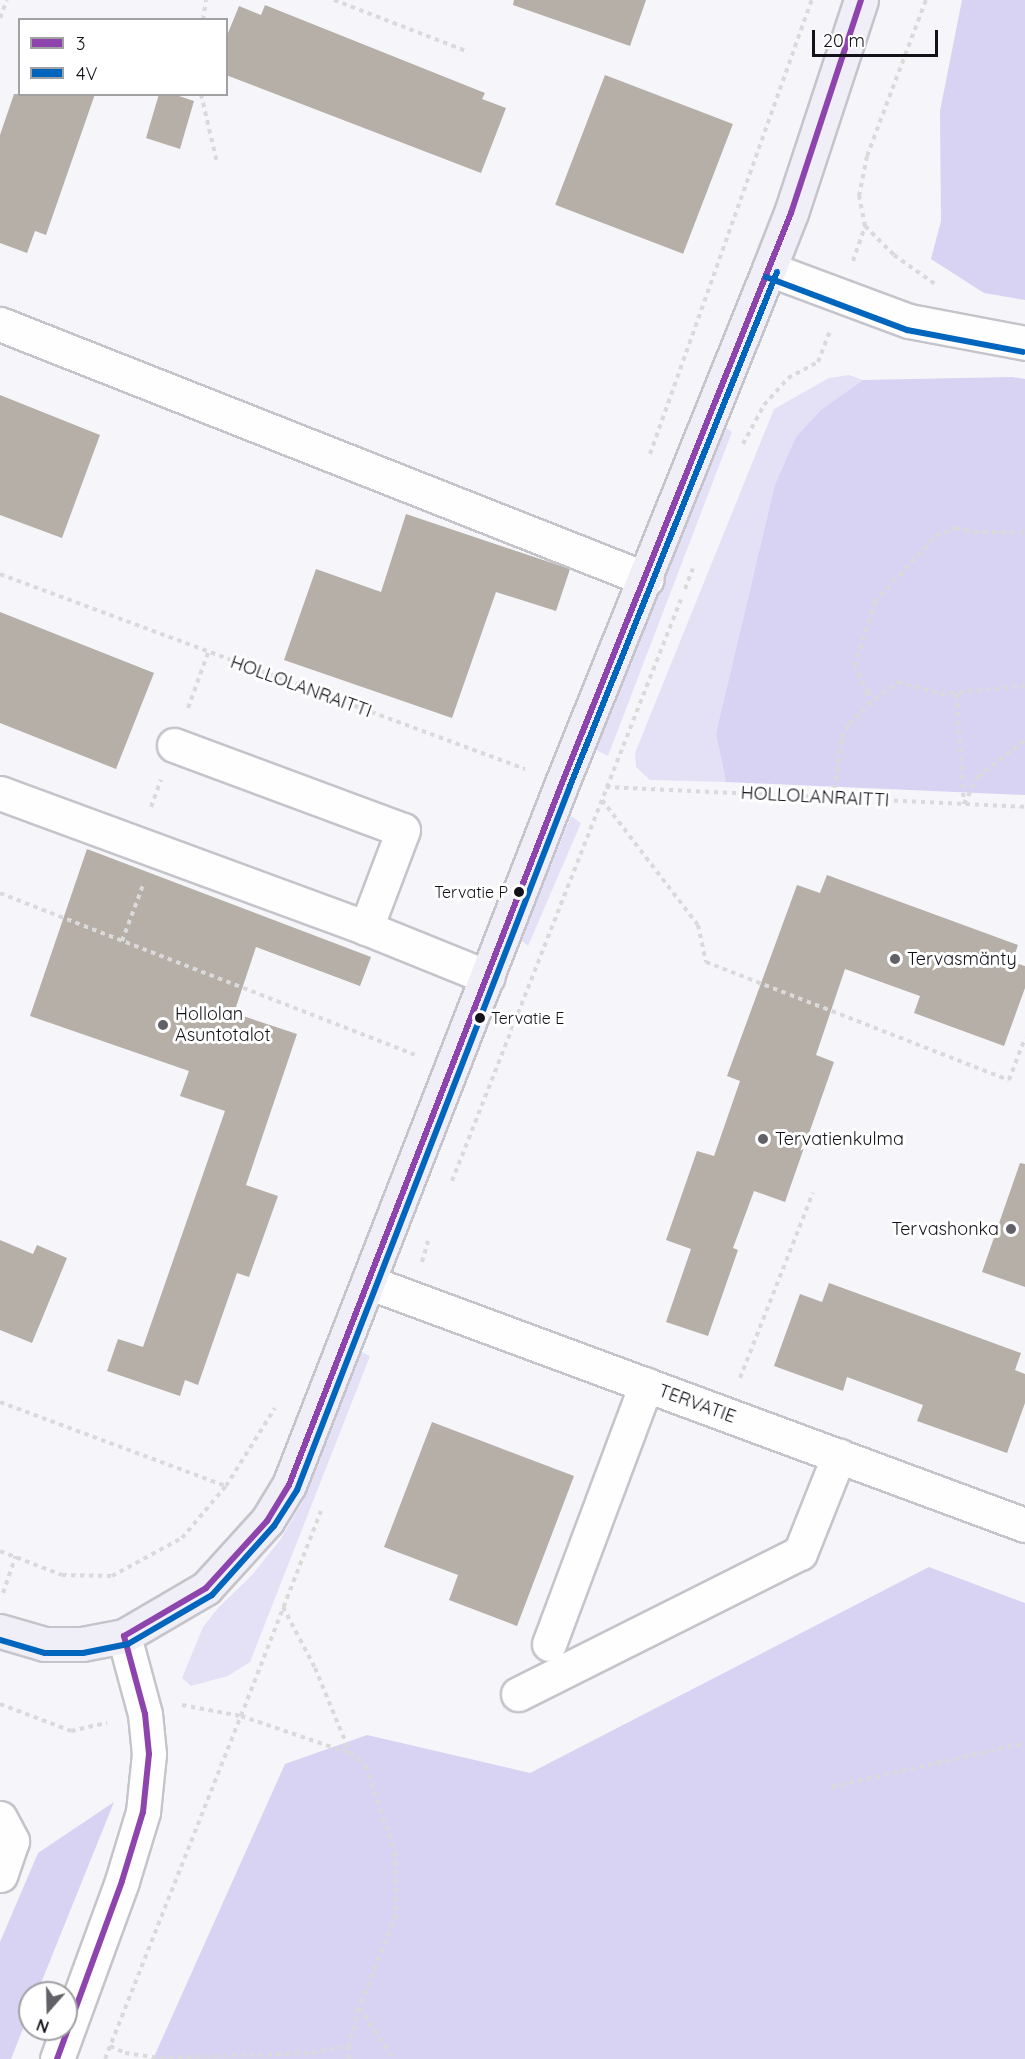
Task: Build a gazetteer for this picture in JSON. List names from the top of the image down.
{
  "streets": {
    "street": ["TERVATIE"],
    "path": ["HOLLOLANRAITTI"]
  },
  "places": [
    "Tervatie P",
    "Tervasmänty",
    "Tervatie E",
    "Hollolan Asuntotalot",
    "Tervatienkulma",
    "Tervashonka"
  ],
  "lines": ["transit line 3", "transit line 4V"],
  "legend": ["3", "4V"],
  "scale_bar": "20 m",
  "north": "bottom"
}
